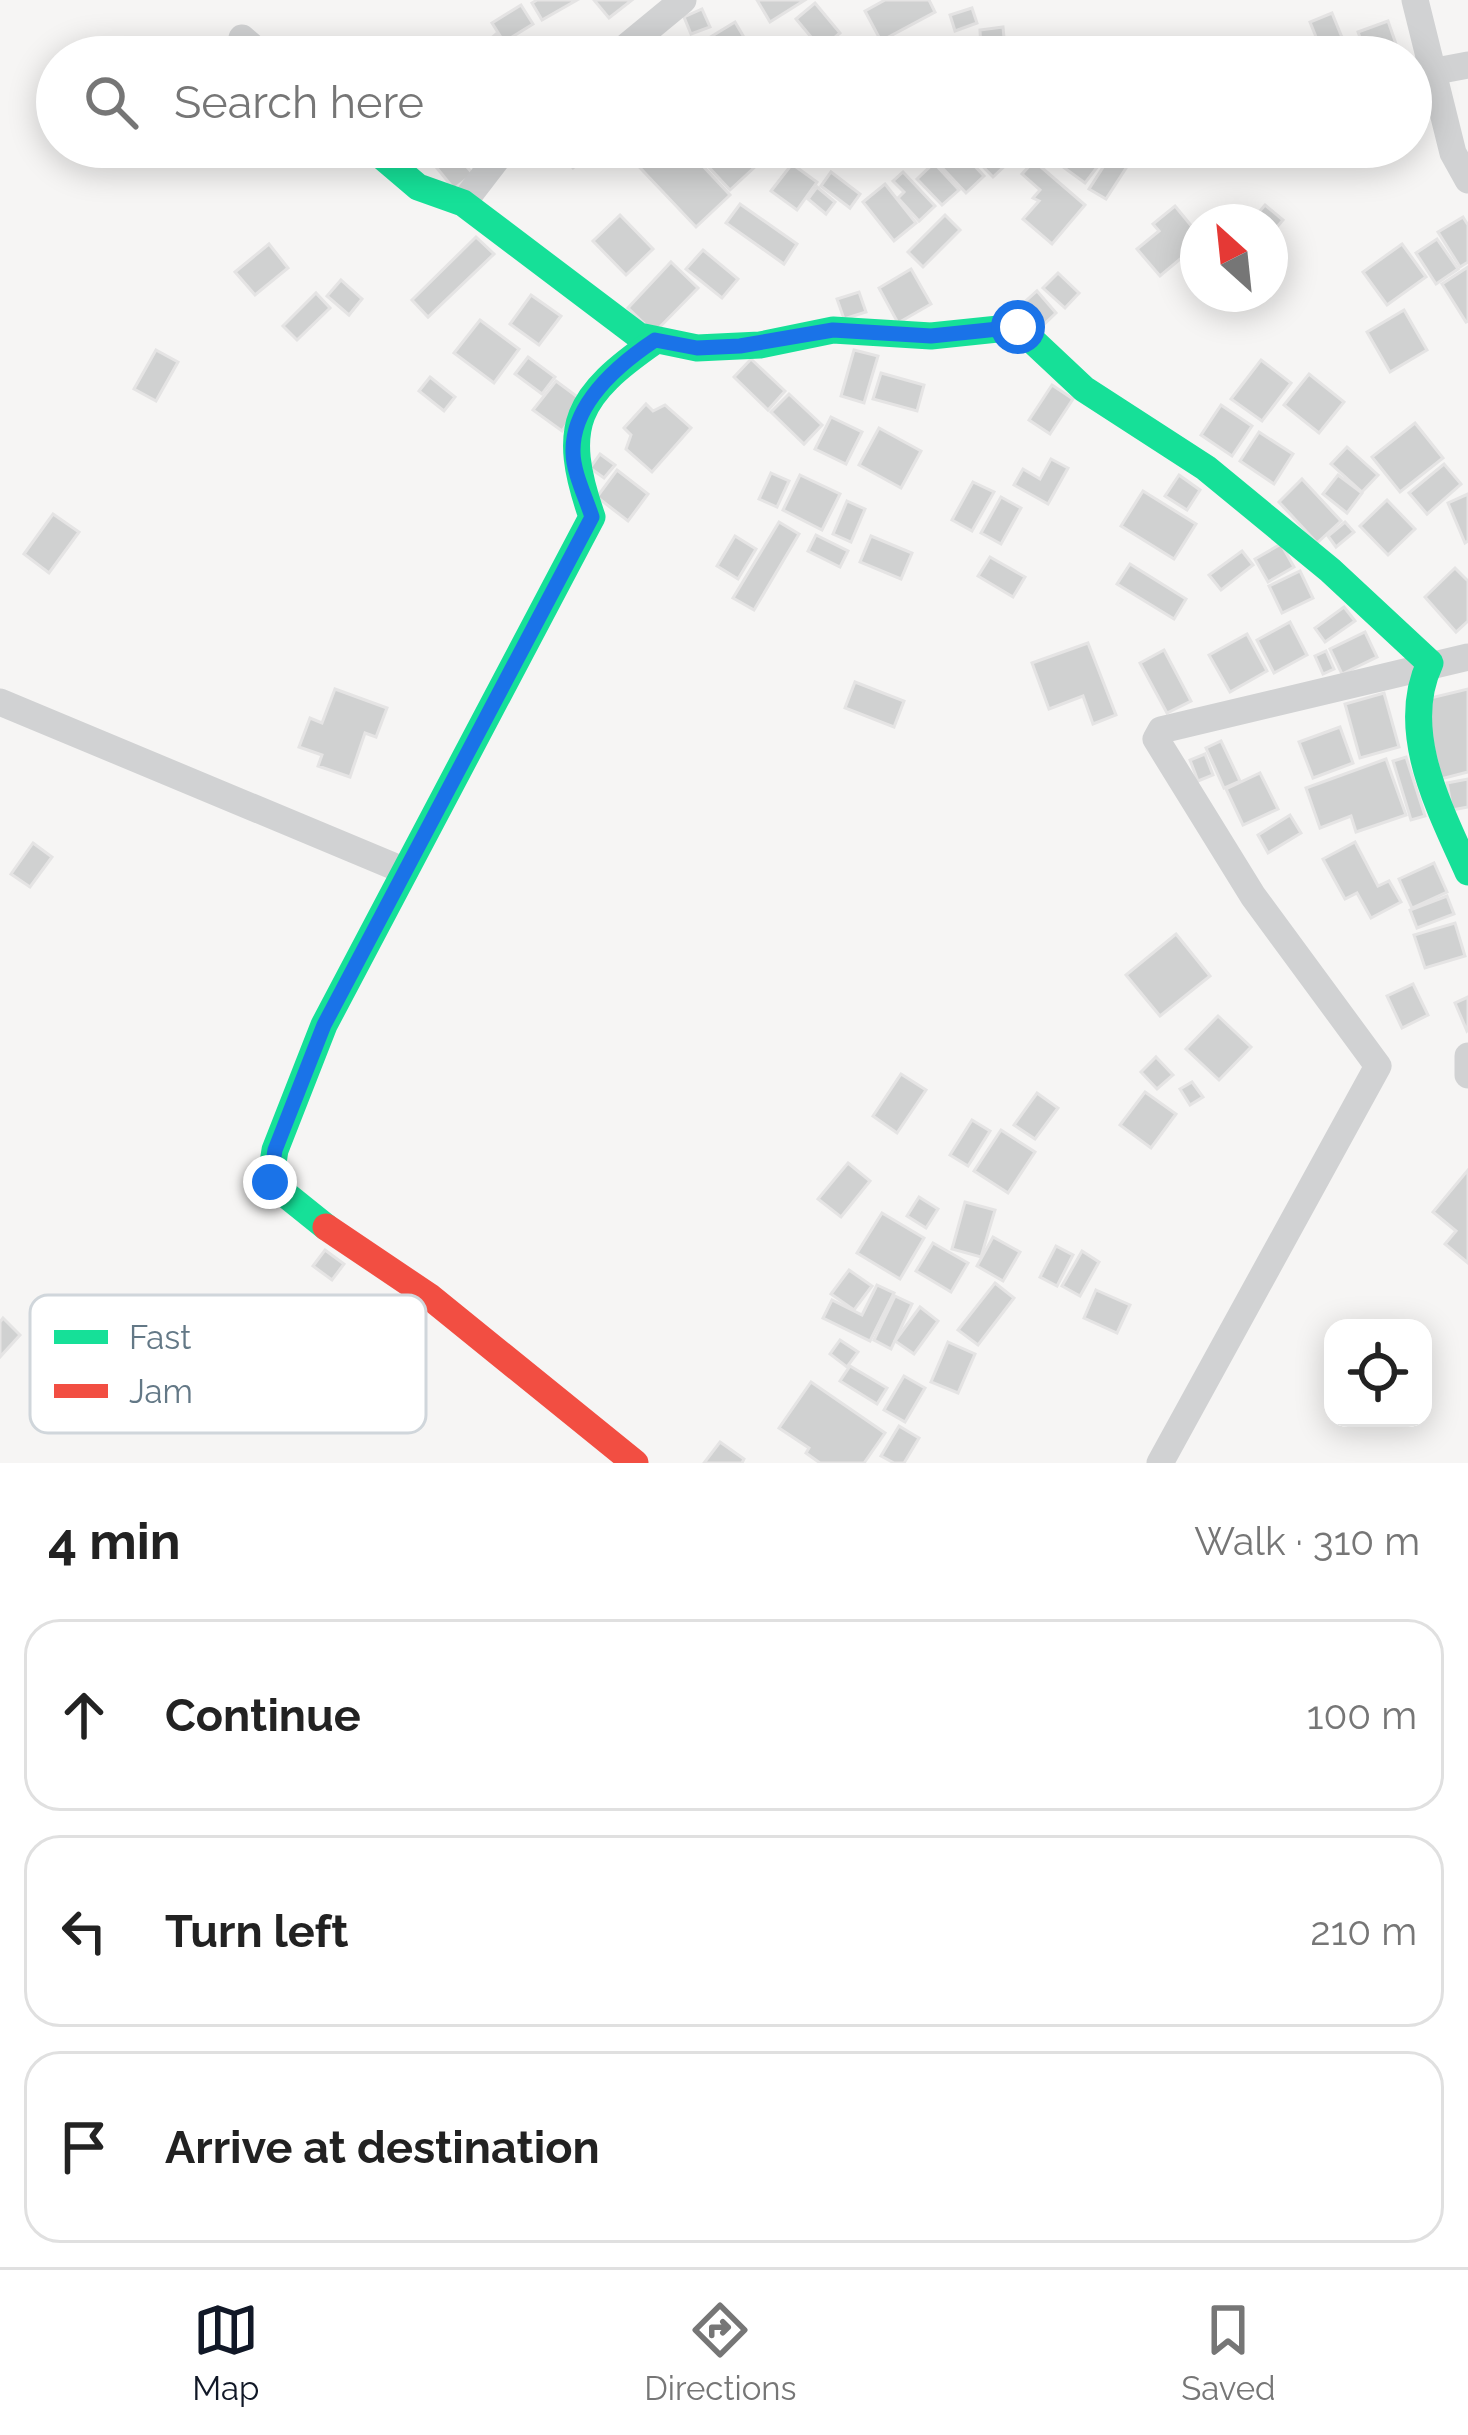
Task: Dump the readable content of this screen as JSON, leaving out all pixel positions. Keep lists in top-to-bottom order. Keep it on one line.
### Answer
{"legend":["Fast","Jam"],"north":"top left","page":{"search":"Search here","heading":["4 min","Walk · 310 m"],"list":[["Continue","100 m"],["Turn left","210 m"],"Arrive at destination"],"nav":["Map","Directions","Saved"]}}
